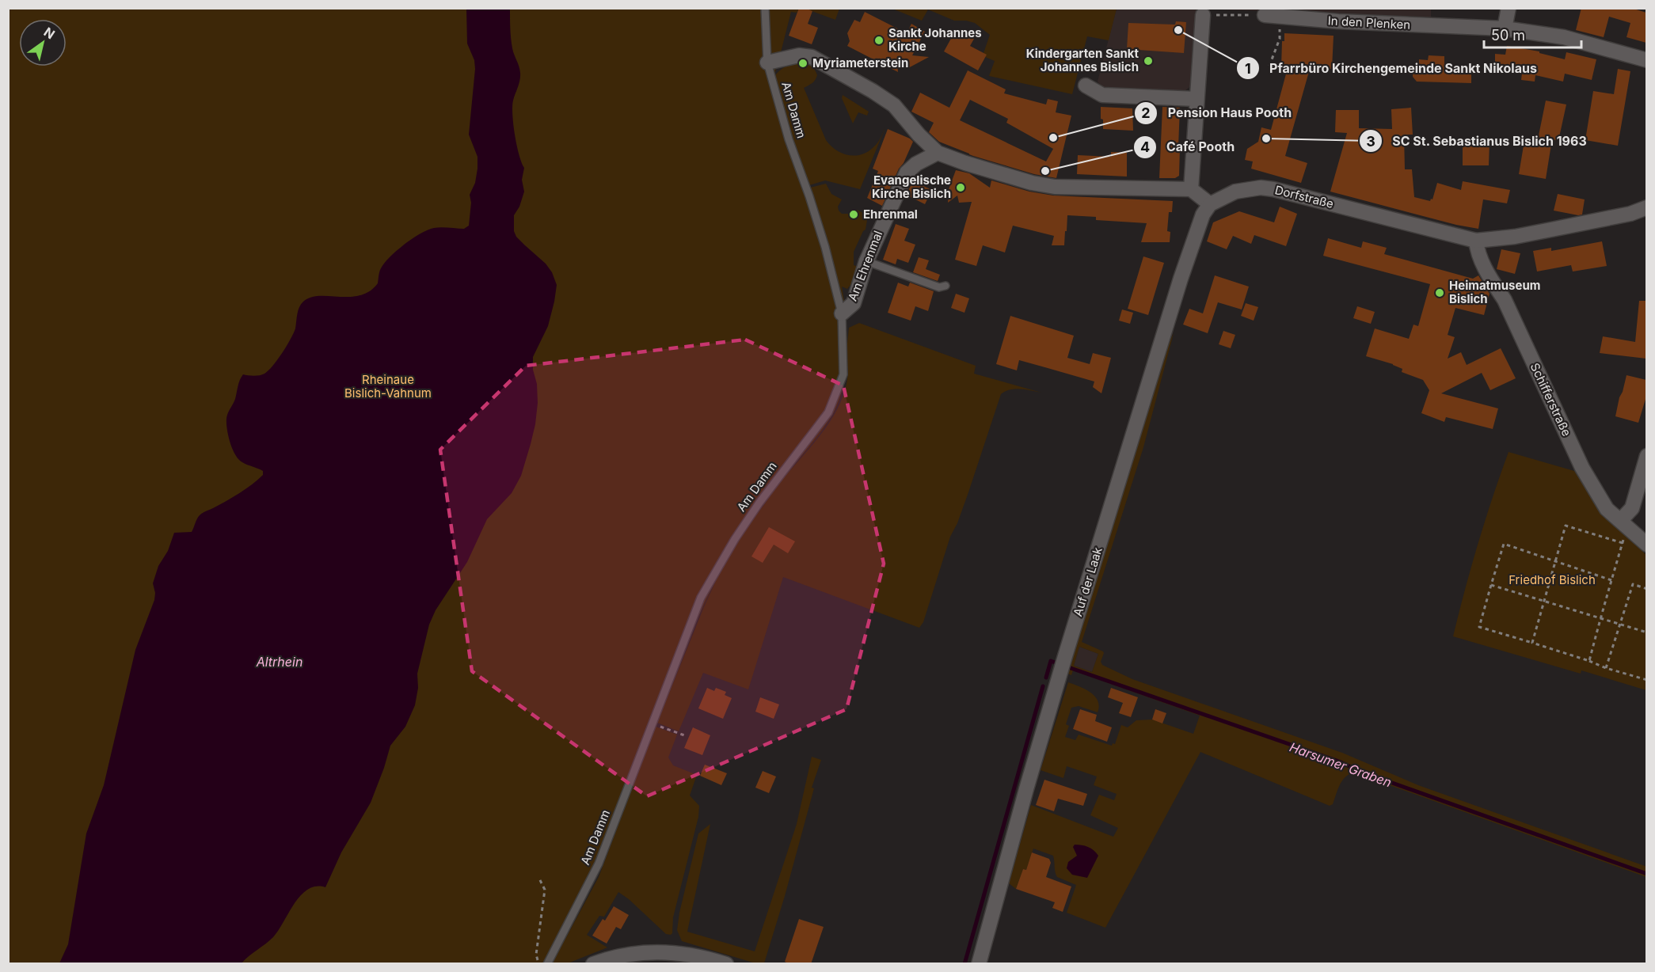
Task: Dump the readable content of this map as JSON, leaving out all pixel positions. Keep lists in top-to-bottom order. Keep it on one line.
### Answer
{"streets":{"street":["In den Plenken","Dorfstraße","Am Ehrenmal","Schifferstraße","Auf der Laak"],"lane":["Am Damm"]},"crossings":[["Am Damm","Am Ehrenmal"],["Dorfstraße","Schifferstraße"],["Dorfstraße","Auf der Laak"]],"water":["Altrhein","Harsumer Graben"],"parks":["Rheinaue Bislich-Vahnum","Friedhof Bislich"],"places":["Pfarrbüro Kirchengemeinde Sankt Nikolaus","Sankt Johannes Kirche","Kindergarten Sankt Johannes Bislich","Myriameterstein","Pension Haus Pooth","SC St. Sebastianus Bislich 1963","Café Pooth","Evangelische Kirche Bislich","Ehrenmal","Heimatmuseum Bislich"],"scale_bar":"50 m","north":"top right"}
